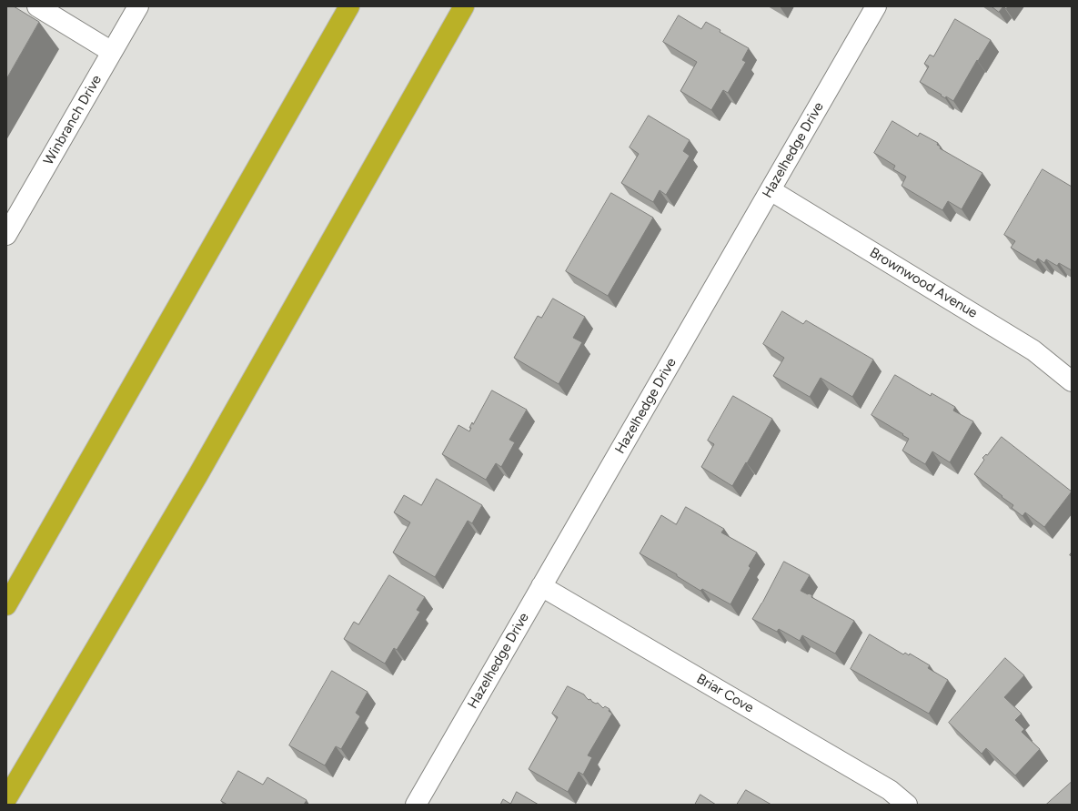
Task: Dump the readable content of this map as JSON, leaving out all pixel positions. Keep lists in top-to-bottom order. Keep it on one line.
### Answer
{"streets":{"street":["Winbranch Drive","Hazelhedge Drive","Brownwood Avenue","Briar Cove"]},"crossings":[["Hazelhedge Drive","Brownwood Avenue"],["Hazelhedge Drive","Briar Cove"]]}
